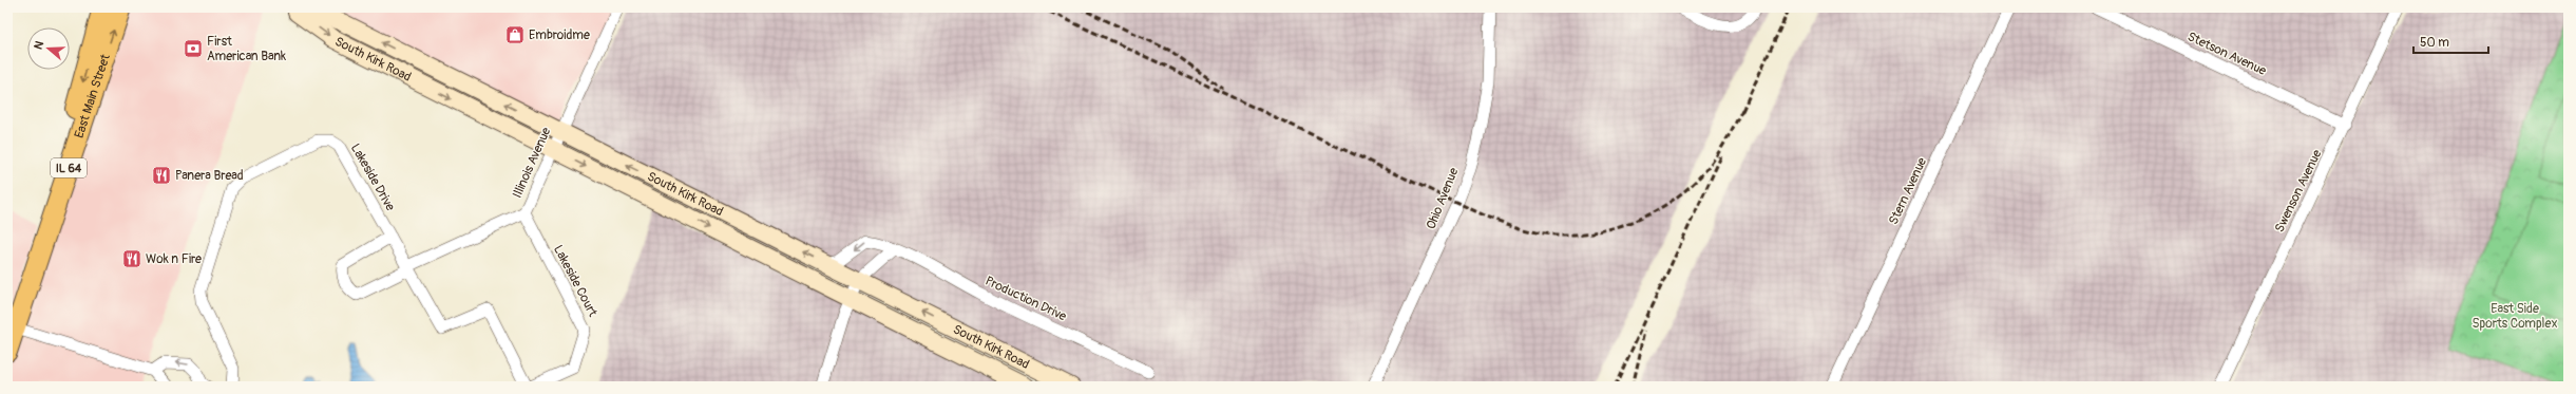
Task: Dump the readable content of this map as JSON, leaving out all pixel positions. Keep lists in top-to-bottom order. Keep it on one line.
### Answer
{"streets":{"main road":["South Kirk Road","East Main Street","IL 64"],"street":["Stetson Avenue","Illinois Avenue","Lakeside Drive","Stern Avenue","Swenson Avenue","Ohio Avenue","Lakeside Court","Production Drive"]},"crossings":[["Stetson Avenue","Swenson Avenue"],["South Kirk Road","Illinois Avenue"],["South Kirk Road","Production Drive"],["Illinois Avenue","Lakeside Drive"],["Illinois Avenue","Lakeside Court"]],"parks":["East Side Sports Complex"],"places":{"shop":["Embroidme"],"bank":["First American Bank"],"restaurant":["Panera Bread","Wok n Fire"]},"scale_bar":"50 m","north":"left"}
